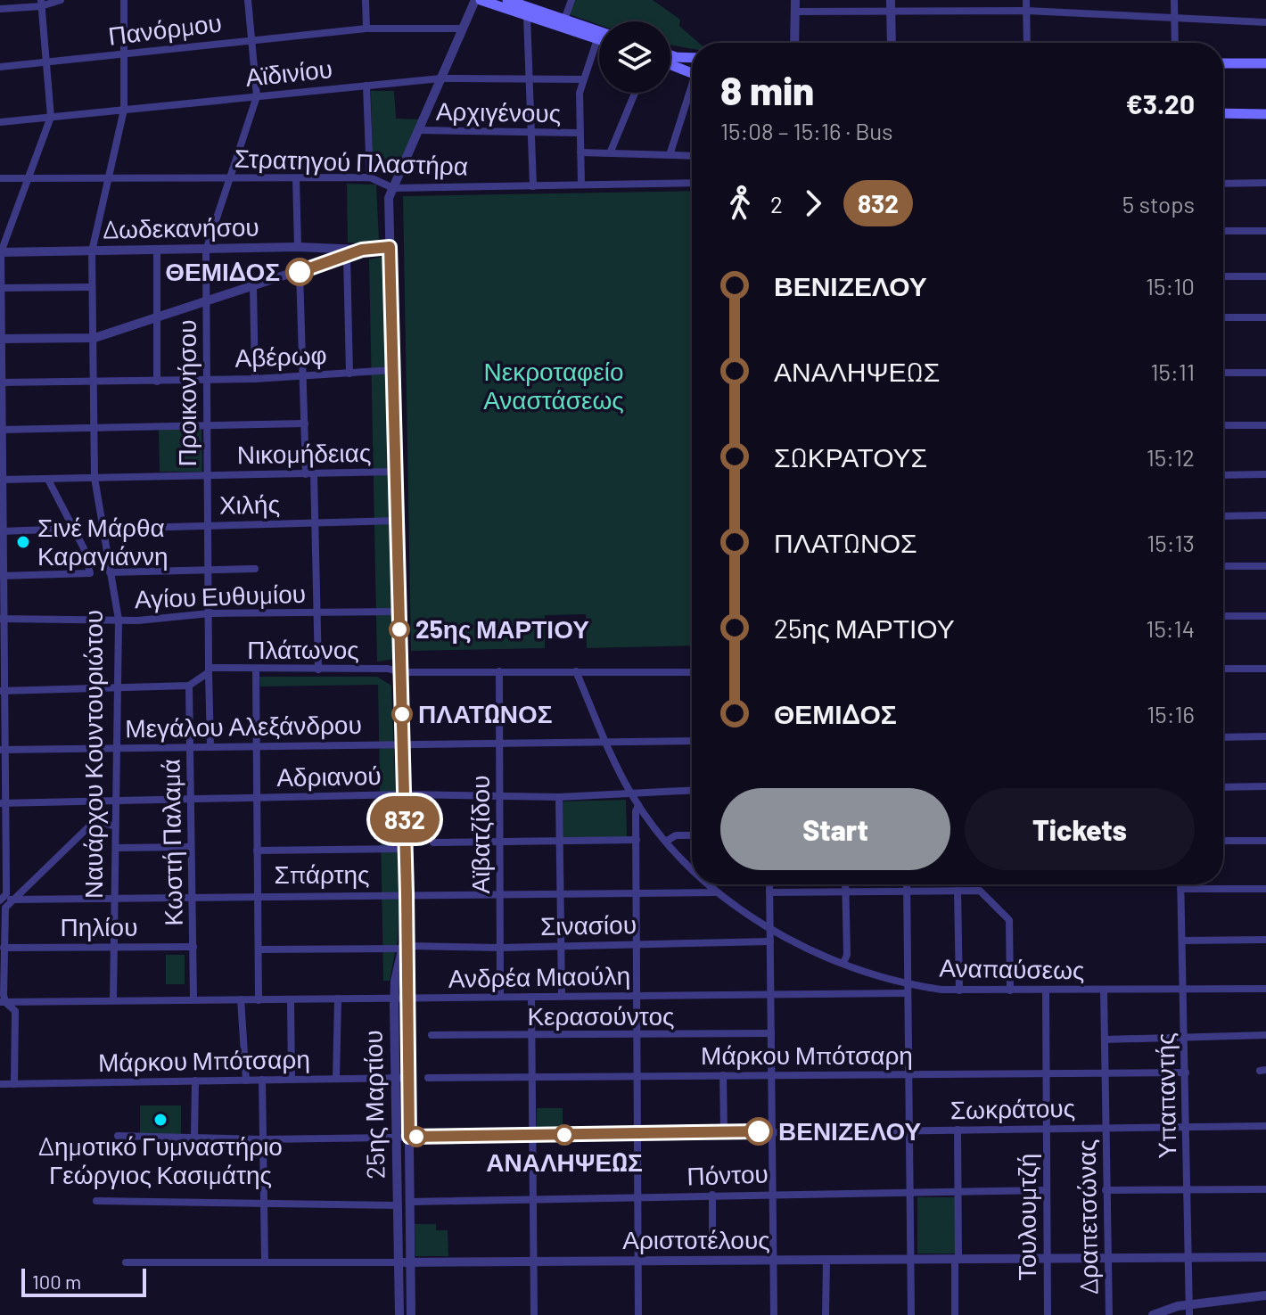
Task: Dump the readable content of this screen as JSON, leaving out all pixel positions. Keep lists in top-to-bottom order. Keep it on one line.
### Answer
{"streets":{"street":["Πανόρμου","Αϊδινίου","Αρχιγένους","Στρατηγού Πλαστήρα","Δωδεκανήσου","Αβέρωφ","Προικονήσου","Νικομήδειας","Χιλής","Αγίου Ευθυμίου","Πλάτωνος","Μεγάλου Αλεξάνδρου","Ναυάρχου Κουντουριώτου","Αδριανού","Αϊβατζίδου","Κωστή Παλαμά","Σπάρτης","Σινασίου","Πηλίου","Αναπαύσεως","Ανδρέα Μιαούλη","Κερασούντος","Μάρκου Μπότσαρη","Υπαπαντής","25ης Μαρτίου","Σωκράτους","Πόντου","Τουλουμτζή","Δραπετσώνας","Αριστοτέλους"]},"crossings":[["Πανόρμου","Προικονήσου"],["Πανόρμου","Ναυάρχου Κουντουριώτου"],["Πανόρμου","25ης Μαρτίου"],["Αϊδινίου","Προικονήσου"],["Αϊδινίου","Ναυάρχου Κουντουριώτου"],["Αϊδινίου","25ης Μαρτίου"],["Αρχιγένους","25ης Μαρτίου"],["Στρατηγού Πλαστήρα","Προικονήσου"],["Στρατηγού Πλαστήρα","Ναυάρχου Κουντουριώτου"],["Στρατηγού Πλαστήρα","25ης Μαρτίου"],["Δωδεκανήσου","Προικονήσου"],["Δωδεκανήσου","Ναυάρχου Κουντουριώτου"],["Αβέρωφ","Προικονήσου"],["Αβέρωφ","Ναυάρχου Κουντουριώτου"],["Αβέρωφ","25ης Μαρτίου"],["Προικονήσου","Νικομήδειας"],["Προικονήσου","Χιλής"],["Προικονήσου","Αγίου Ευθυμίου"],["Προικονήσου","Πλάτωνος"],["Προικονήσου","Μεγάλου Αλεξάνδρου"],["Νικομήδειας","Ναυάρχου Κουντουριώτου"],["Νικομήδειας","25ης Μαρτίου"],["Χιλής","Ναυάρχου Κουντουριώτου"],["Χιλής","25ης Μαρτίου"],["Αγίου Ευθυμίου","Ναυάρχου Κουντουριώτου"],["Αγίου Ευθυμίου","25ης Μαρτίου"],["Πλάτωνος","Αϊβατζίδου"],["Πλάτωνος","Αναπαύσεως"],["Πλάτωνος","25ης Μαρτίου"],["Μεγάλου Αλεξάνδρου","Ναυάρχου Κουντουριώτου"],["Μεγάλου Αλεξάνδρου","Αϊβατζίδου"],["Μεγάλου Αλεξάνδρου","Κωστή Παλαμά"],["Μεγάλου Αλεξάνδρου","Αναπαύσεως"],["Μεγάλου Αλεξάνδρου","25ης Μαρτίου"],["Ναυάρχου Κουντουριώτου","Αδριανού"],["Ναυάρχου Κουντουριώτου","Σπάρτης"],["Ναυάρχου Κουντουριώτου","Πηλίου"],["Ναυάρχου Κουντουριώτου","Ανδρέα Μιαούλη"],["Αδριανού","Αϊβατζίδου"],["Αδριανού","Κωστή Παλαμά"],["Αδριανού","Αναπαύσεως"],["Αδριανού","25ης Μαρτίου"],["Αϊβατζίδου","Σπάρτης"],["Αϊβατζίδου","Σινασίου"],["Αϊβατζίδου","Ανδρέα Μιαούλη"],["Κωστή Παλαμά","Σπάρτης"],["Κωστή Παλαμά","Πηλίου"],["Κωστή Παλαμά","Ανδρέα Μιαούλη"],["Σπάρτης","Αναπαύσεως"],["Σπάρτης","25ης Μαρτίου"],["Σινασίου","25ης Μαρτίου"],["Αναπαύσεως","Υπαπαντής"],["Αναπαύσεως","Τουλουμτζή"],["Αναπαύσεως","Δραπετσώνας"],["Ανδρέα Μιαούλη","25ης Μαρτίου"],["Μάρκου Μπότσαρη","Υπαπαντής"],["Μάρκου Μπότσαρη","25ης Μαρτίου"],["Μάρκου Μπότσαρη","Τουλουμτζή"],["Μάρκου Μπότσαρη","Δραπετσώνας"],["Υπαπαντής","Σωκράτους"],["Υπαπαντής","Αριστοτέλους"],["25ης Μαρτίου","Σωκράτους"],["25ης Μαρτίου","Πόντου"],["25ης Μαρτίου","Αριστοτέλους"],["Σωκράτους","Τουλουμτζή"],["Σωκράτους","Δραπετσώνας"],["Πόντου","Τουλουμτζή"],["Τουλουμτζή","Αριστοτέλους"],["Δραπετσώνας","Αριστοτέλους"]],"parks":["Νεκροταφείο Αναστάσεως"],"places":["ΘΕΜΙΔΟΣ","Σινέ Μάρθα Καραγιάννη","25ης ΜΑΡΤΙΟΥ","ΠΛΑΤΩΝΟΣ","Δημοτικό Γυμναστήριο Γεώργιος Κασιμάτης","ΒΕΝΙΖΕΛΟΥ","ΑΝΑΛΗΨΕΩΣ"],"lines":["bus line 832"],"scale_bar":"100 m","page":{"on_map":"832","heading":["8 min","15:08 – 15:16 · Bus","€3.20"],"legs":["2","832","5 stops"],"list":[{"name":"ΒΕΝΙΖΕΛΟΥ","value":"15:10"},{"name":"ΑΝΑΛΗΨΕΩΣ","value":"15:11"},{"name":"ΣΩΚΡΑΤΟΥΣ","value":"15:12"},{"name":"ΠΛΑΤΩΝΟΣ","value":"15:13"},{"name":"25ης ΜΑΡΤΙΟΥ","value":"15:14"},{"name":"ΘΕΜΙΔΟΣ","value":"15:16"}],"buttons":["Start","Tickets"],"scale":"100 m"}}
